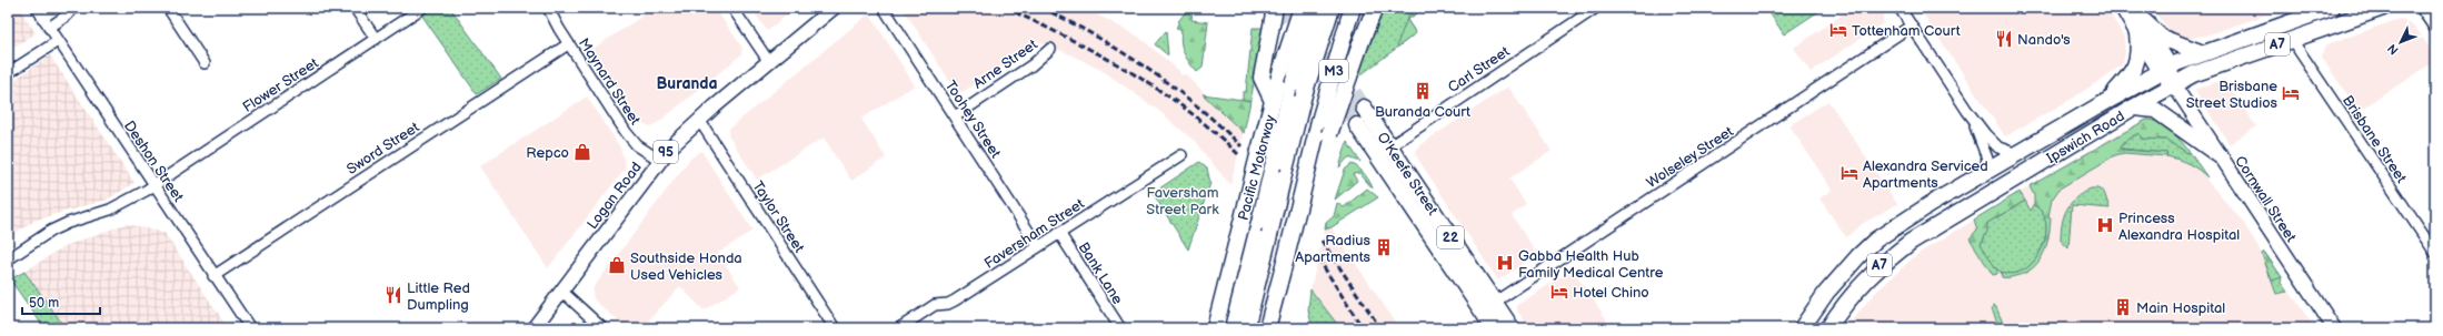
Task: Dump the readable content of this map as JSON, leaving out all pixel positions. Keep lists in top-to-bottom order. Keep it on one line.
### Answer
{"streets":{"highway":["A7","M3","Ipswich Road","Pacific Motorway","O'Keefe Street","22"],"main road":["95","Logan Road","Cornwall Street"],"street":["Arne Street","Carl Street","Maynard Street","Flower Street","Toohey Street","Brisbane Street","Sword Street","Wolseley Street","Deshon Street","Taylor Street","Faversham Street","Bank Lane"]},"crossings":[["Arne Street","Toohey Street"],["Carl Street","O'Keefe Street"],["Maynard Street","Sword Street"],["Maynard Street","Logan Road"],["Flower Street","Deshon Street"],["Toohey Street","Faversham Street"],["Ipswich Road","Brisbane Street"],["Ipswich Road","Cornwall Street"],["Sword Street","Deshon Street"],["Wolseley Street","O'Keefe Street"],["Logan Road","Taylor Street"],["Faversham Street","Bank Lane"]],"districts":["Buranda"],"parks":["Faversham Street Park"],"places":{"hotel":["Tottenham Court","Brisbane Street Studios","Alexandra Serviced Apartments","Hotel Chino"],"restaurant":["Nando's","Little Red Dumpling"],"building":["Buranda Court","Radius Apartments","Main Hospital"],"shop":["Repco","Southside Honda Used Vehicles"],"hospital":["Princess Alexandra Hospital","Gabba Health Hub Family Medical Centre"]},"scale_bar":"50 m","north":"bottom left"}
